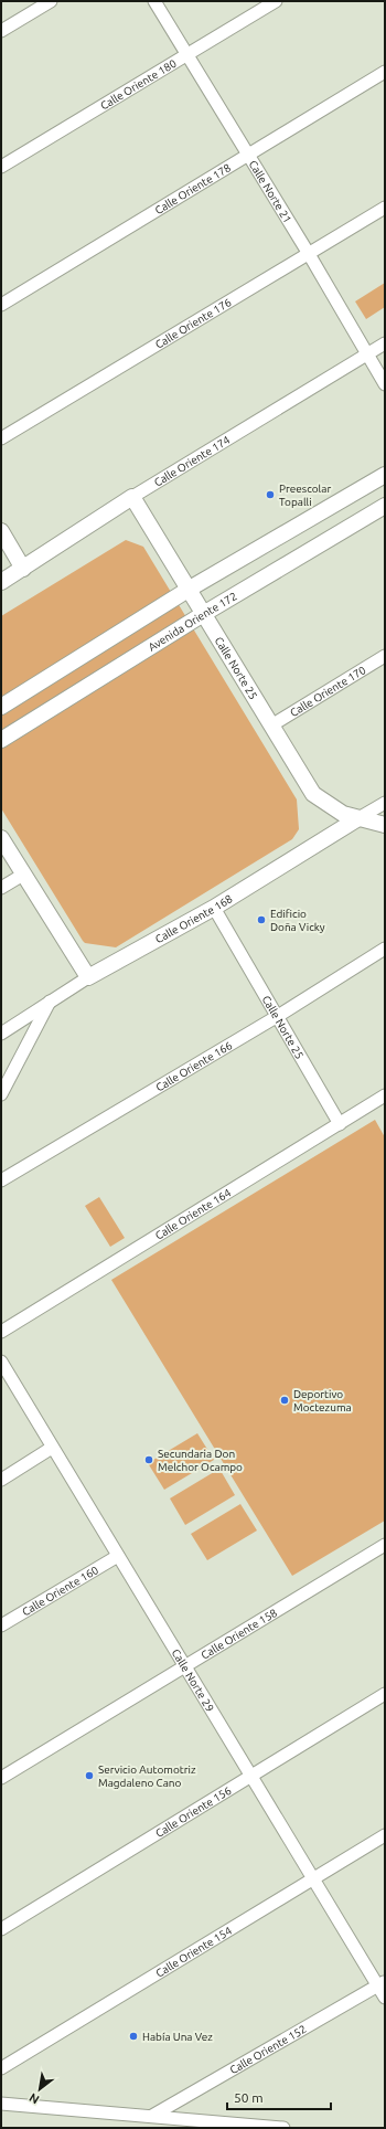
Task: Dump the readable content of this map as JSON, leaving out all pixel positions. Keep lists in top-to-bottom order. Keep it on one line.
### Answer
{"streets":{"street":["Calle Oriente 180","Calle Oriente 178","Calle Norte 21","Calle Oriente 176","Calle Oriente 174","Avenida Oriente 172","Calle Norte 25","Calle Oriente 170","Calle Oriente 168","Calle Oriente 166","Calle Oriente 164","Calle Oriente 160","Calle Oriente 158","Calle Norte 29","Calle Oriente 156","Calle Oriente 154","Calle Oriente 152"]},"crossings":[["Calle Oriente 180","Calle Norte 21"],["Calle Oriente 178","Calle Norte 21"],["Calle Norte 21","Calle Oriente 176"],["Calle Norte 21","Calle Oriente 174"],["Calle Oriente 174","Calle Norte 25"],["Avenida Oriente 172","Calle Norte 25"],["Calle Norte 25","Calle Oriente 170"],["Calle Norte 25","Calle Oriente 168"],["Calle Norte 25","Calle Oriente 166"],["Calle Norte 25","Calle Oriente 164"],["Calle Oriente 160","Calle Norte 29"],["Calle Oriente 158","Calle Norte 29"],["Calle Norte 29","Calle Oriente 156"],["Calle Norte 29","Calle Oriente 154"],["Calle Norte 29","Calle Oriente 152"]],"places":["Preescolar Topalli","Edificio Doña Vicky","Deportivo Moctezuma","Secundaria Don Melchor Ocampo","Servicio Automotriz Magdaleno Cano","Había Una Vez"],"scale_bar":"50 m","north":"bottom left"}
